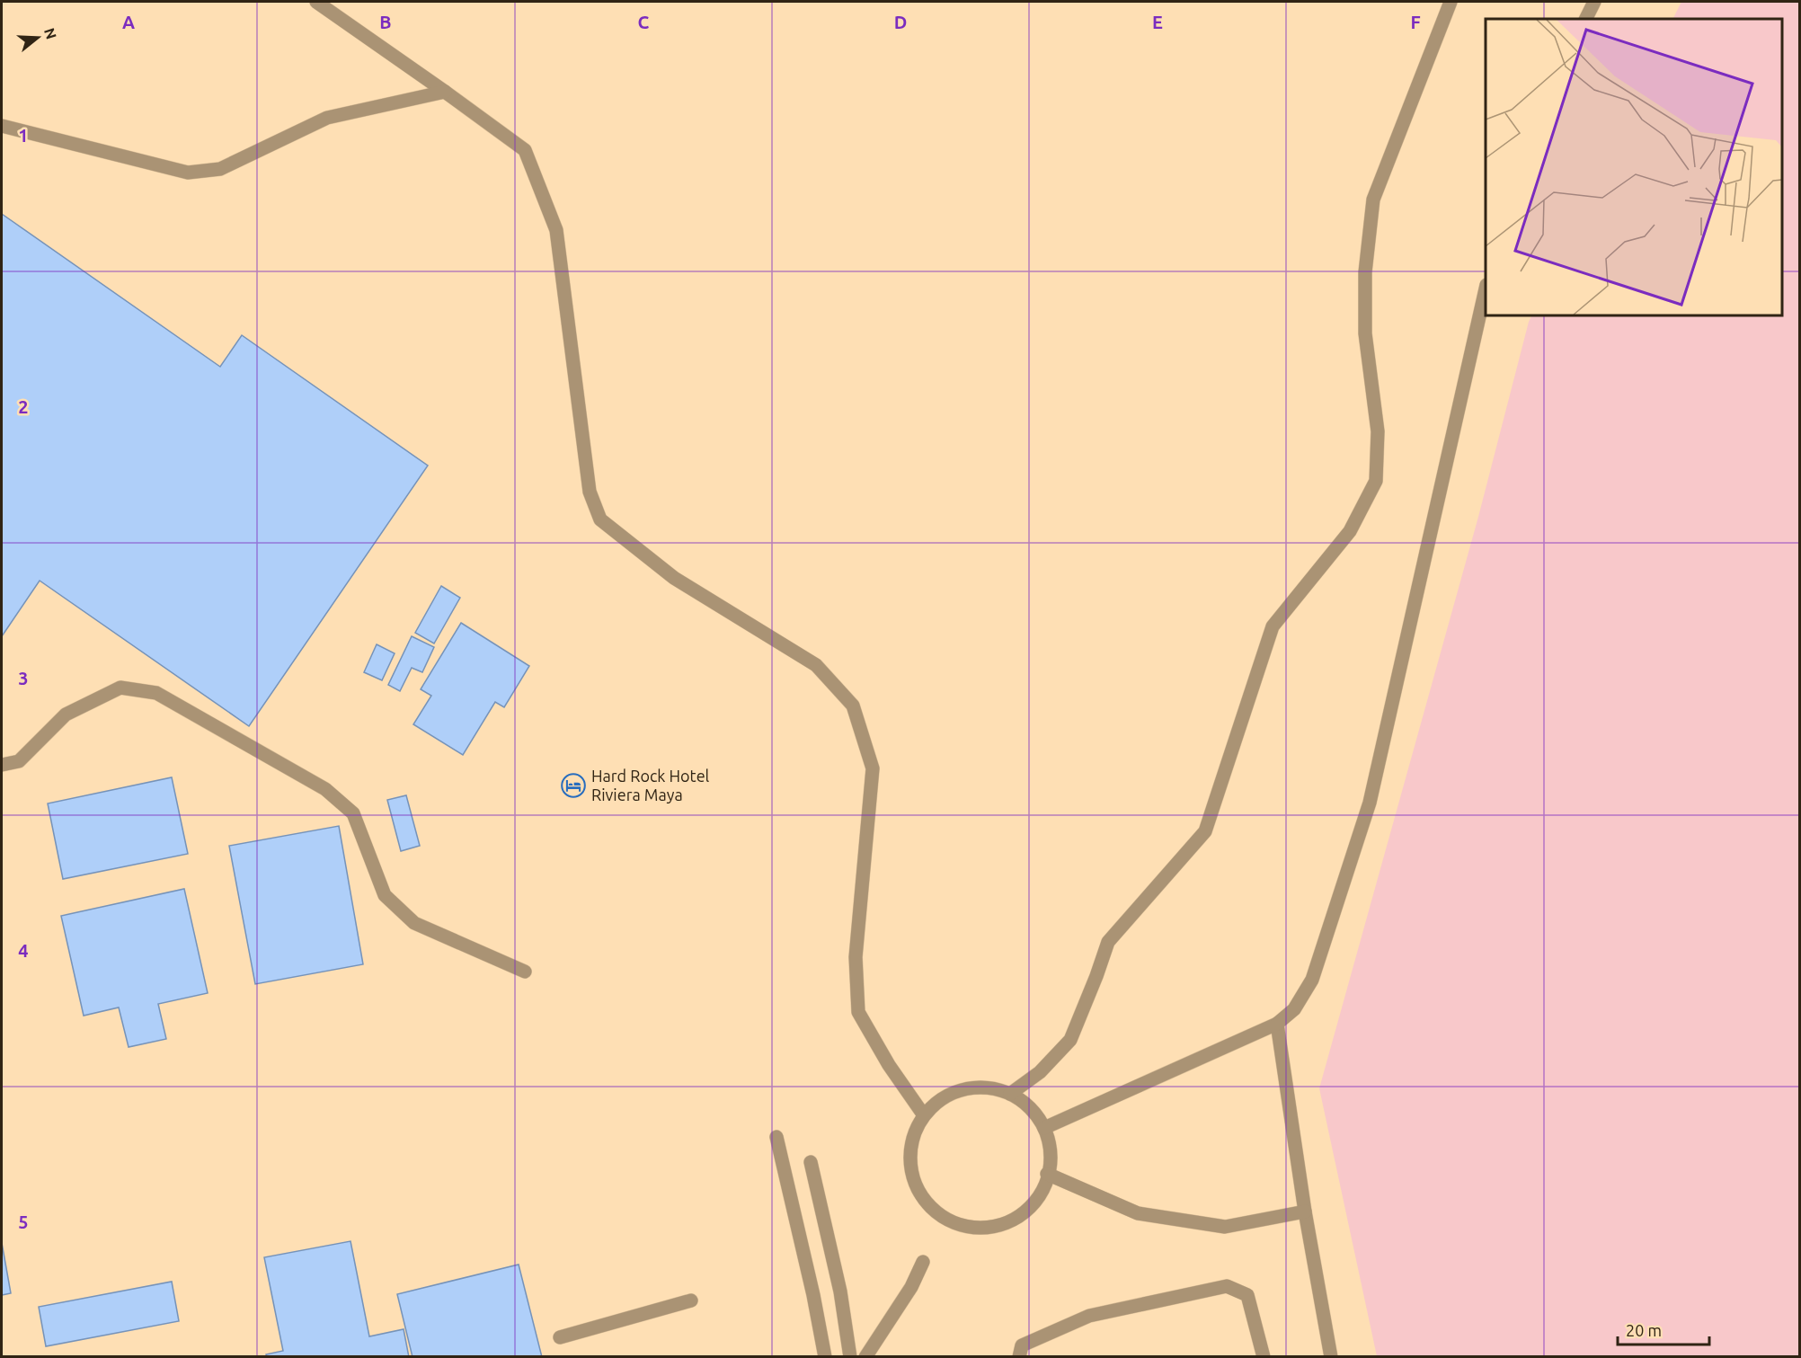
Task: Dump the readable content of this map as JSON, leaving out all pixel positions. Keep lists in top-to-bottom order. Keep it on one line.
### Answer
{"places":{"hotel":["Hard Rock Hotel Riviera Maya"]},"scale_bar":"20 m","north":"right","grid":{"columns":["A","B","C","D","E","F"],"rows":["1","2","3","4","5"]}}
